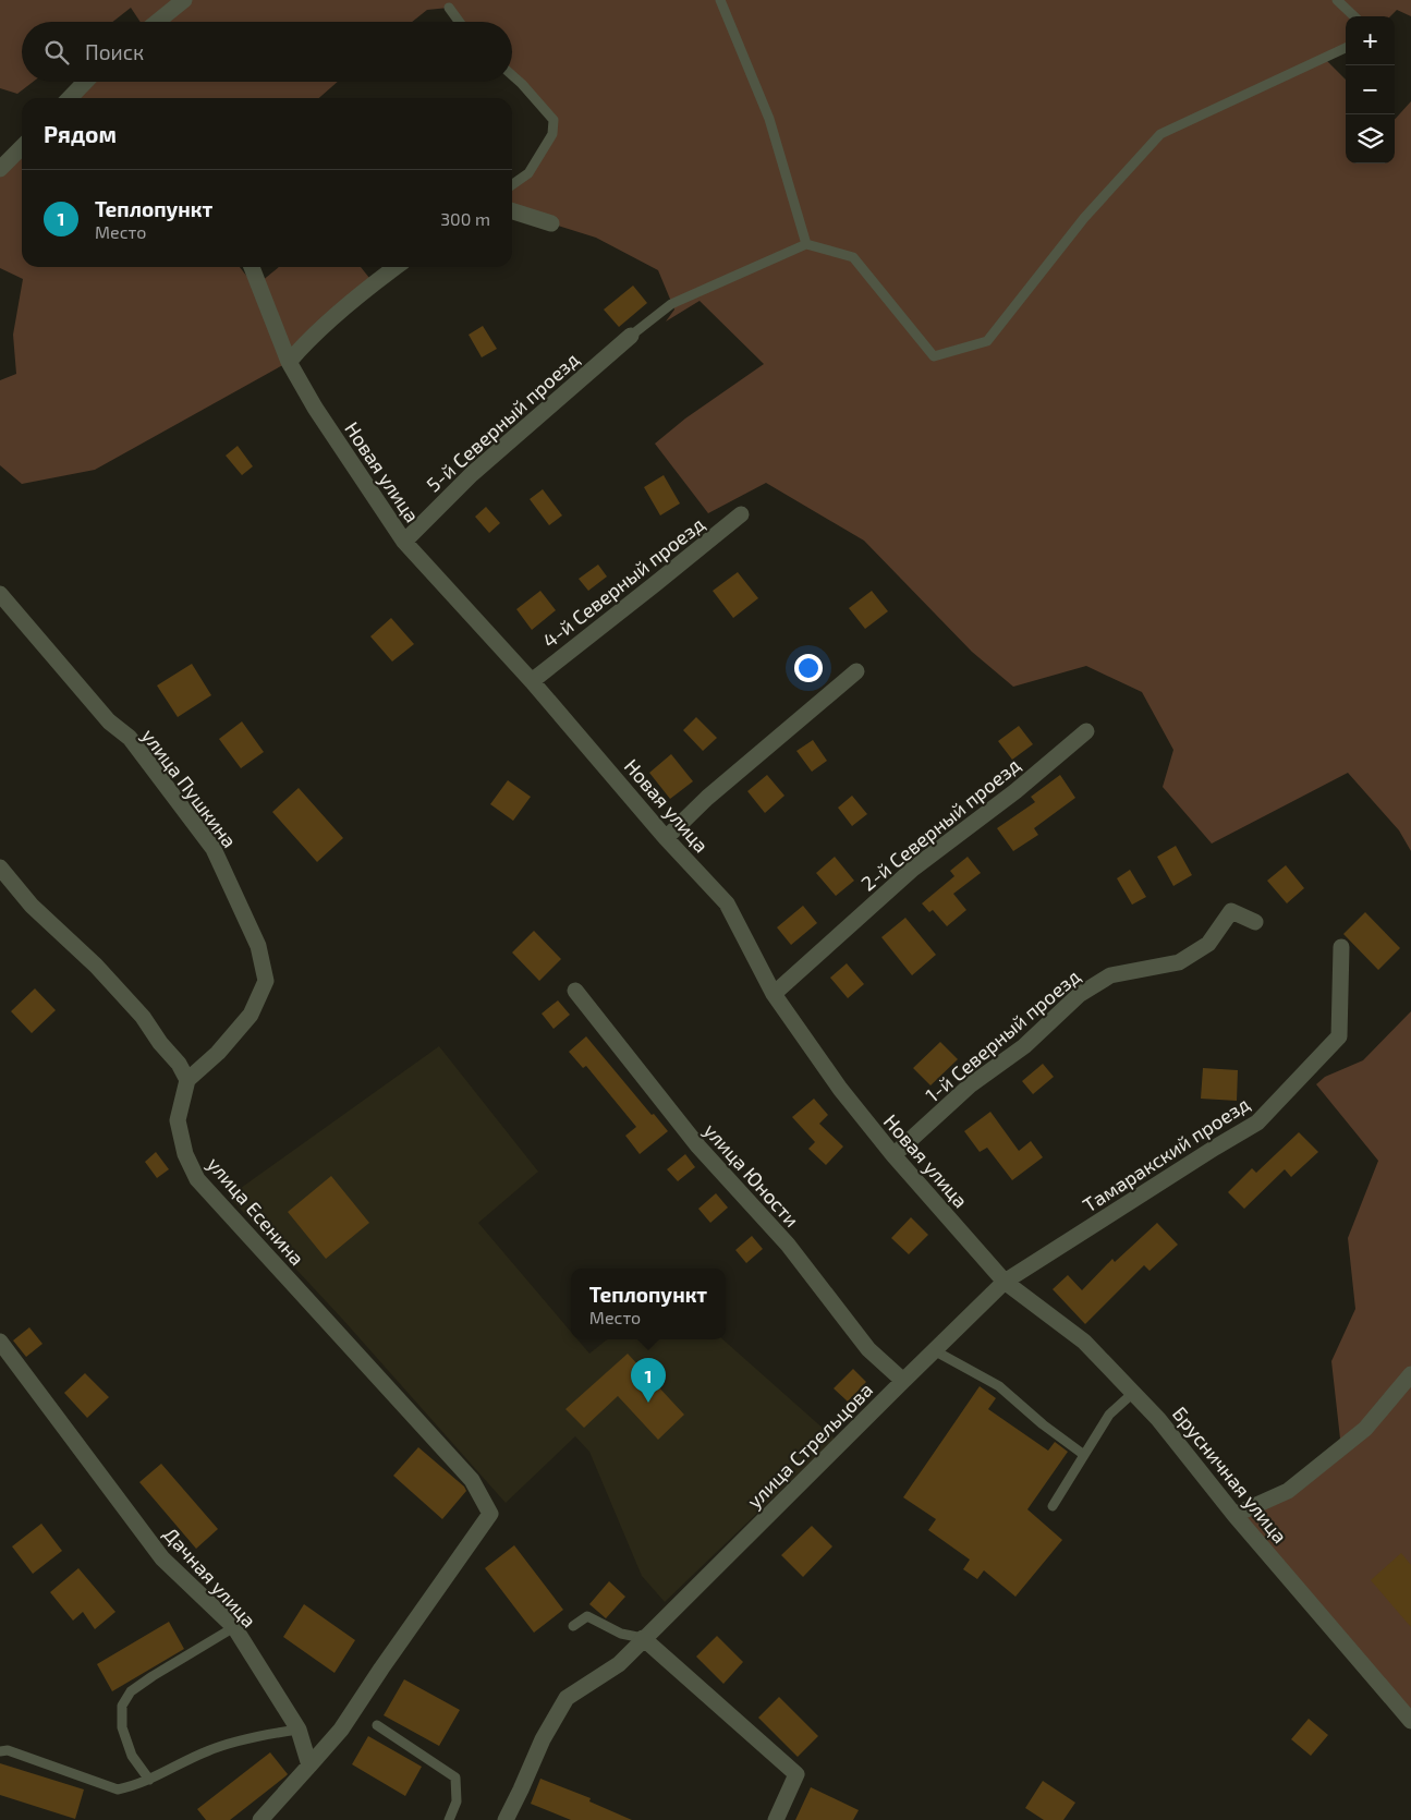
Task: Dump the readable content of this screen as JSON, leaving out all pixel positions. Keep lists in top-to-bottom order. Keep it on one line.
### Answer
{"streets":{"street":["5-й Северный проезд","Новая улица","4-й Северный проезд","улица Пушкина","2-й Северный проезд","1-й Северный проезд","Тамаракский проезд","улица Юности","улица Есенина","улица Стрельцова","Брусничная улица","Дачная улица"]},"crossings":[["5-й Северный проезд","Новая улица"],["Новая улица","4-й Северный проезд"],["Новая улица","2-й Северный проезд"],["Новая улица","1-й Северный проезд"],["Новая улица","Тамаракский проезд"],["Новая улица","улица Стрельцова"],["Новая улица","Брусничная улица"],["улица Пушкина","улица Есенина"],["Тамаракский проезд","улица Стрельцова"],["Тамаракский проезд","Брусничная улица"],["улица Юности","улица Стрельцова"],["улица Есенина","Дачная улица"],["улица Стрельцова","Брусничная улица"]],"page":{"map_buttons":["+","−"],"search":"Поиск","heading":"Рядом","list":[{"mark":"1","name":"Теплопункт","note":"Место","value":"300 m"}],"popup":["Теплопункт","Место"],"pins":"1"}}
